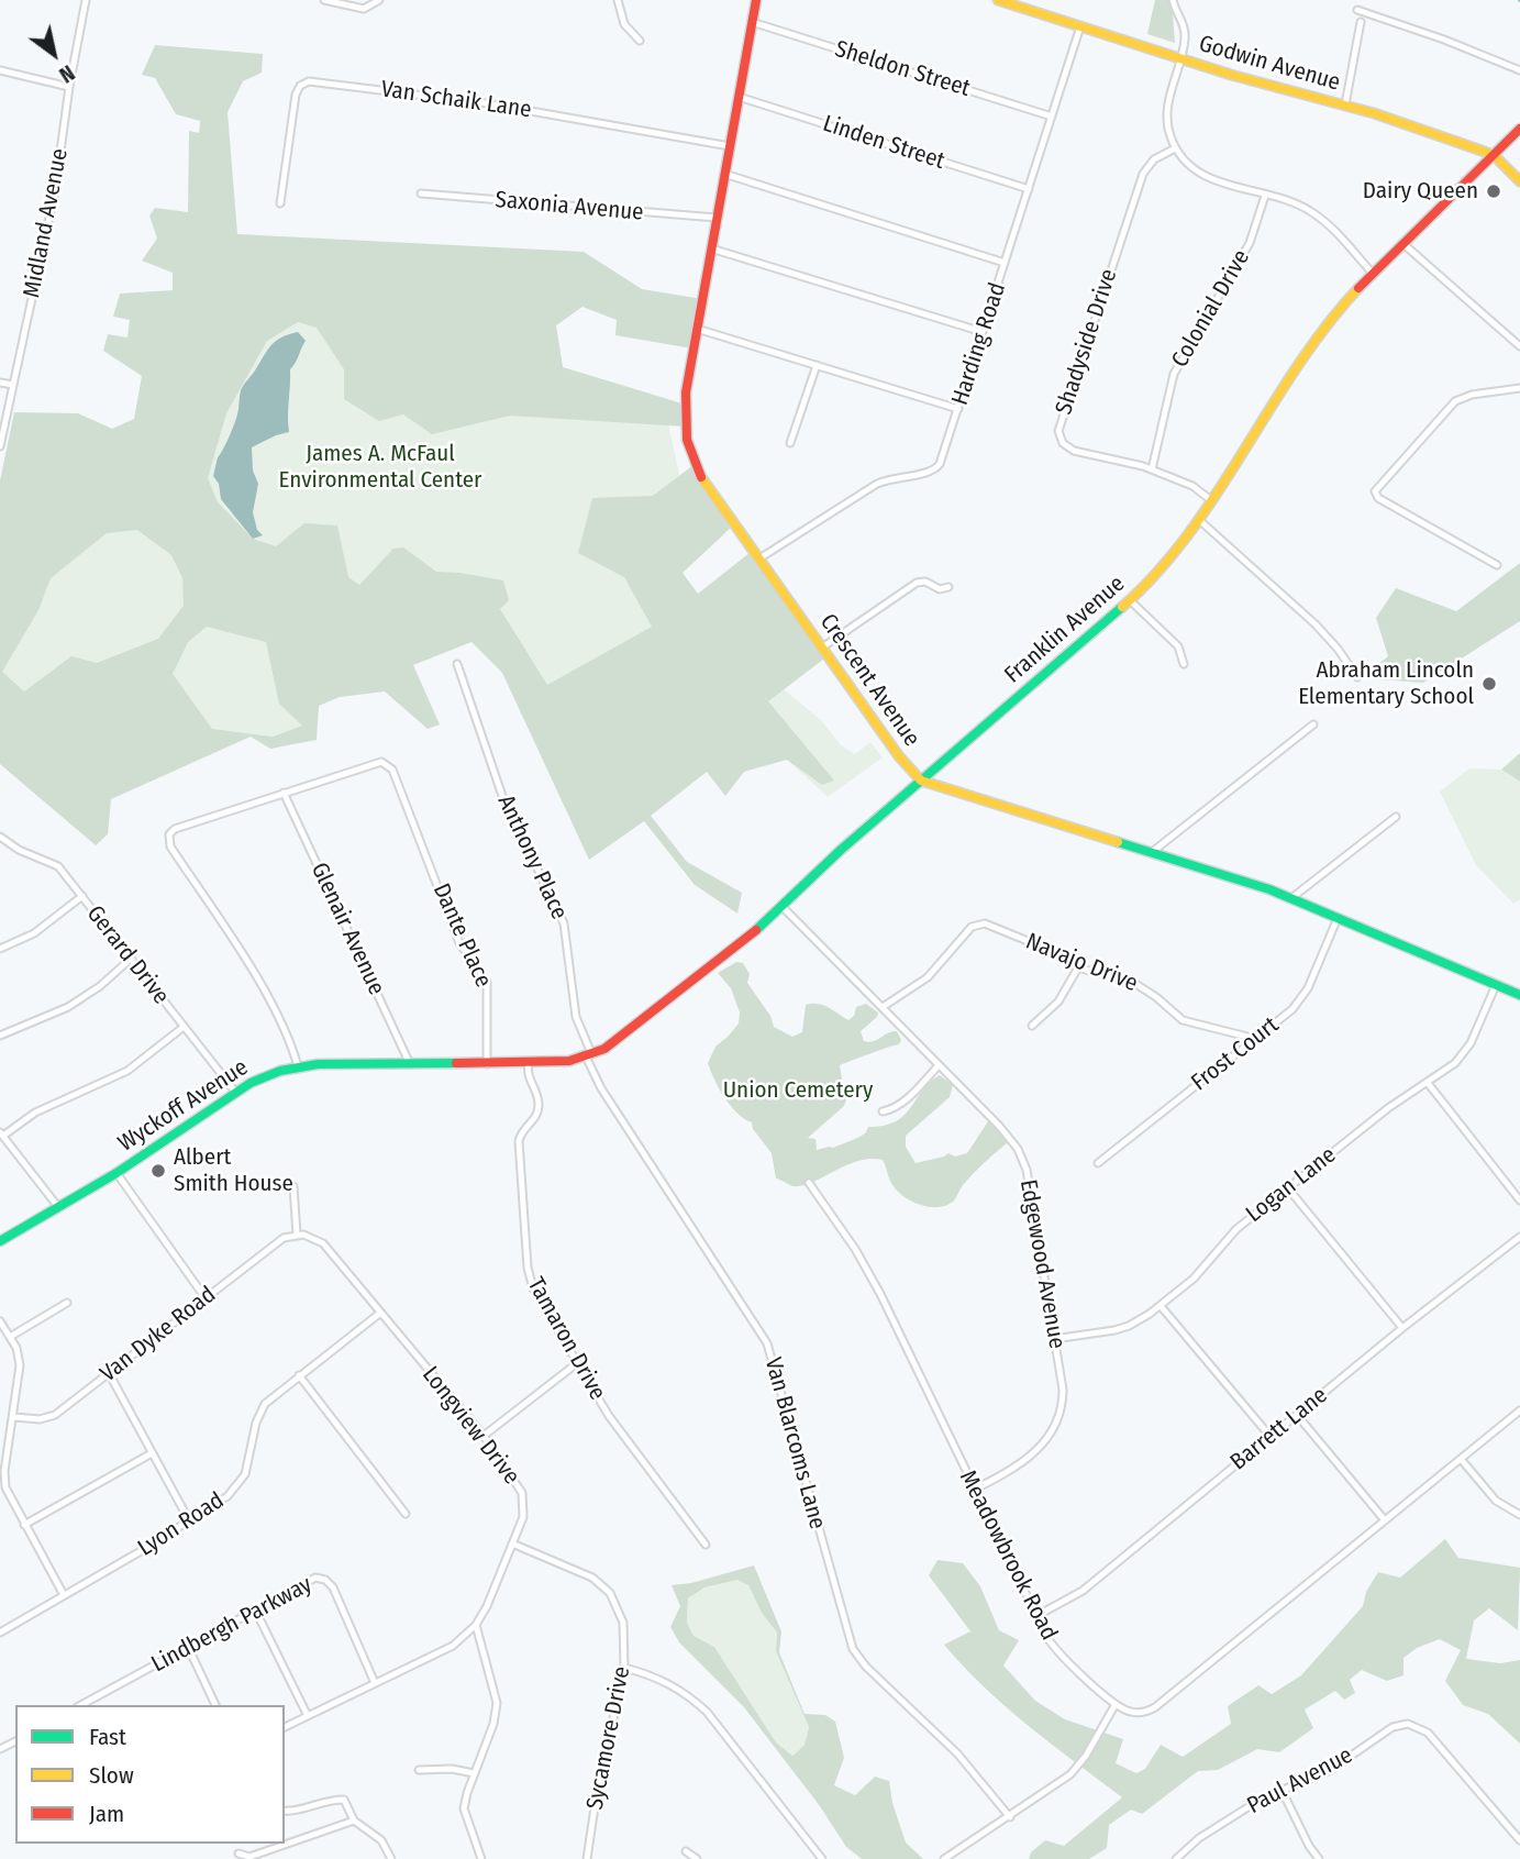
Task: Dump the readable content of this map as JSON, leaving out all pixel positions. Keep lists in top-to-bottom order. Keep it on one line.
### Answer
{"streets":{"main road":["Godwin Avenue","Franklin Avenue","Crescent Avenue","Wyckoff Avenue"],"street":["Sheldon Street","Van Schaik Lane","Linden Street","Saxonia Avenue","Midland Avenue","Colonial Drive","Shadyside Drive","Harding Road","Anthony Place","Glenair Avenue","Dante Place","Gerard Drive","Navajo Drive","Frost Court","Logan Lane","Edgewood Avenue","Van Dyke Road","Tamaron Drive","Longview Drive","Barrett Lane","Van Blarcoms Lane","Lyon Road","Meadowbrook Road","Lindbergh Parkway","Sycamore Drive","Paul Avenue"]},"crossings":[["Godwin Avenue","Harding Road"],["Godwin Avenue","Franklin Avenue"],["Sheldon Street","Harding Road"],["Sheldon Street","Crescent Avenue"],["Van Schaik Lane","Crescent Avenue"],["Linden Street","Harding Road"],["Linden Street","Crescent Avenue"],["Saxonia Avenue","Crescent Avenue"],["Colonial Drive","Shadyside Drive"],["Shadyside Drive","Franklin Avenue"],["Harding Road","Crescent Avenue"],["Franklin Avenue","Crescent Avenue"],["Franklin Avenue","Anthony Place"],["Franklin Avenue","Wyckoff Avenue"],["Franklin Avenue","Edgewood Avenue"],["Franklin Avenue","Van Blarcoms Lane"],["Crescent Avenue","Frost Court"],["Crescent Avenue","Logan Lane"],["Anthony Place","Van Blarcoms Lane"],["Glenair Avenue","Dante Place"],["Glenair Avenue","Wyckoff Avenue"],["Dante Place","Wyckoff Avenue"],["Gerard Drive","Wyckoff Avenue"],["Navajo Drive","Frost Court"],["Navajo Drive","Edgewood Avenue"],["Wyckoff Avenue","Tamaron Drive"],["Logan Lane","Edgewood Avenue"],["Edgewood Avenue","Meadowbrook Road"],["Van Dyke Road","Longview Drive"],["Longview Drive","Lyon Road"],["Longview Drive","Lindbergh Parkway"],["Longview Drive","Sycamore Drive"],["Barrett Lane","Meadowbrook Road"]],"parks":["James A. McFaul Environmental Center","Union Cemetery"],"places":["Dairy Queen","Abraham Lincoln Elementary School","Albert Smith House"],"legend":["Fast","Slow","Jam"],"north":"bottom right"}
